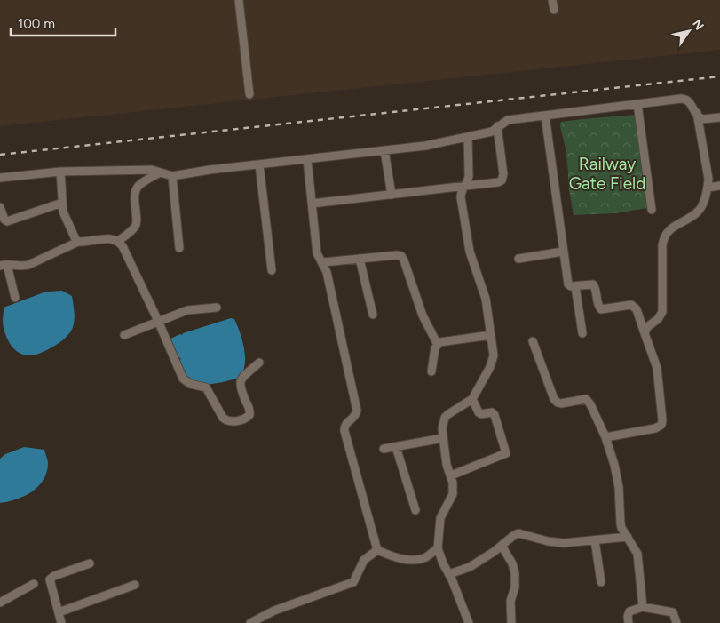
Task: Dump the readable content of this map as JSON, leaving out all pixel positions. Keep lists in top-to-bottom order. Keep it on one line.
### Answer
{"parks":["Railway Gate Field"],"scale_bar":"100 m","north":"top right"}
